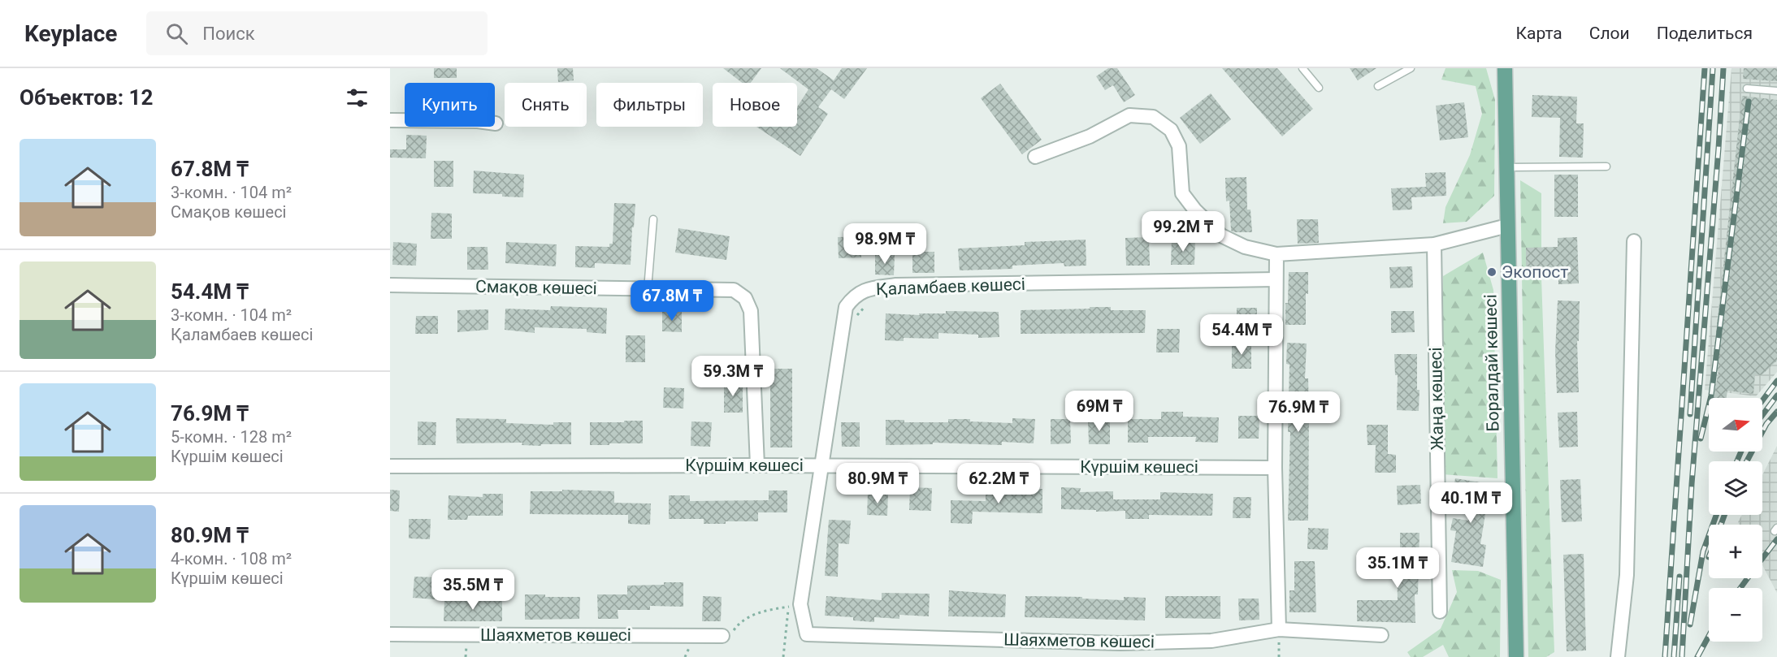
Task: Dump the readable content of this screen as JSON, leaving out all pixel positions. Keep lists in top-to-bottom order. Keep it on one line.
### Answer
{"streets":{"main road":["Боралдай көшесі"],"street":["Қаламбаев көшесі","Смақов көшесі","Жаңа көшесі","Күршім көшесі","Шаяхметов көшесі"]},"crossings":[["Қаламбаев көшесі","Күршім көшесі"],["Қаламбаев көшесі","Шаяхметов көшесі"],["Смақов көшесі","Күршім көшесі"]],"places":["Экопост"],"north":"right","page":{"header":"Keyplace","search":"Поиск","nav":["Карта","Слои","Поделиться"],"heading":"Объектов: 12","chip":["Купить","Снять","Фильтры","Новое"],"list":[{"name":"67.8M ₸","note":"3-комн. · 104 m² · Смақов көшесі"},{"name":"54.4M ₸","note":"3-комн. · 104 m² · Қаламбаев көшесі"},{"name":"76.9M ₸","note":"5-комн. · 128 m² · Күршім көшесі"},{"name":"80.9M ₸","note":"4-комн. · 108 m² · Күршім көшесі"}],"price":["99.2M ₸","98.9M ₸","67.8M ₸","54.4M ₸","59.3M ₸","69M ₸","76.9M ₸","80.9M ₸","62.2M ₸","40.1M ₸","35.1M ₸","35.5M ₸"],"map_buttons":["+","−"]}}
